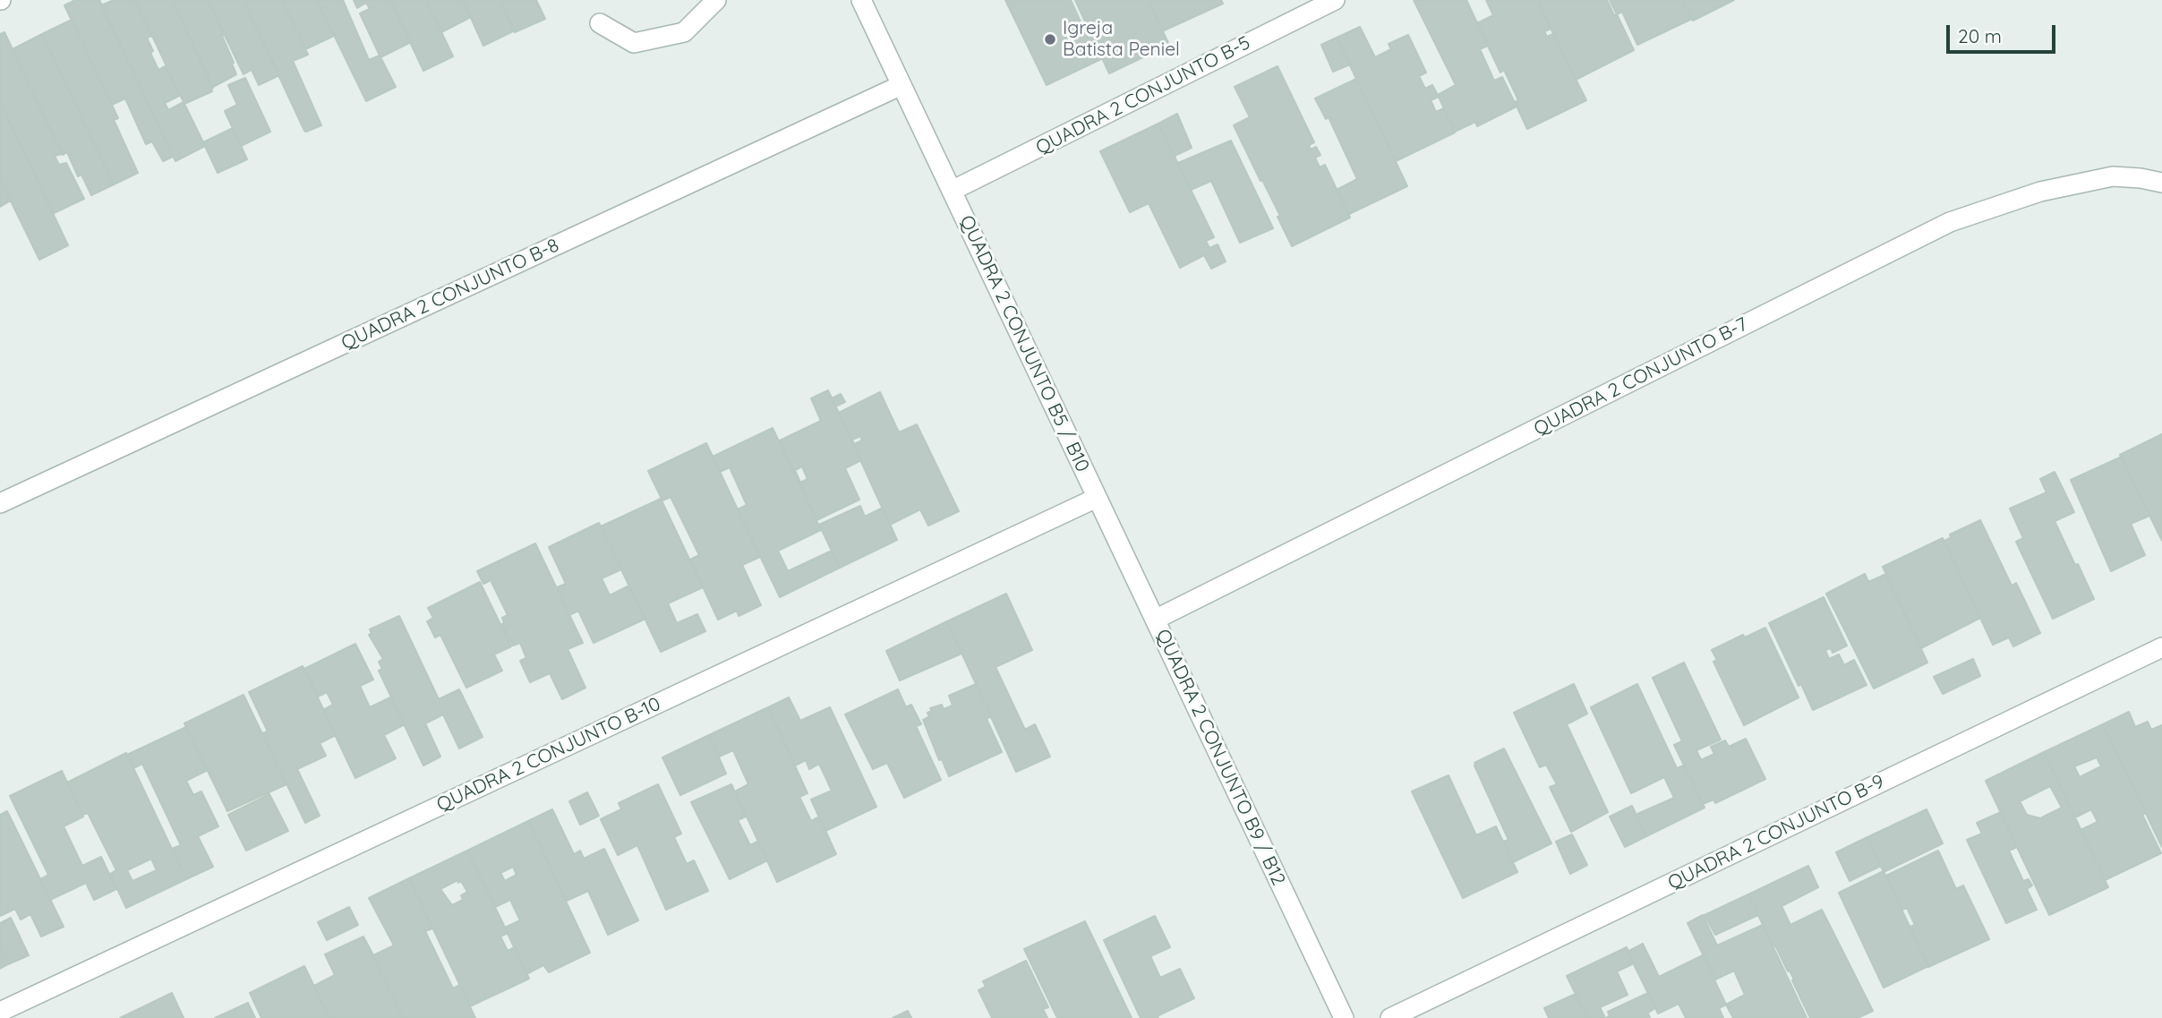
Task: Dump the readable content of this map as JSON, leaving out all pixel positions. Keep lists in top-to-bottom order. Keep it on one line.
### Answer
{"streets":{"street":["QUADRA 2 CONJUNTO B-5","QUADRA 2 CONJUNTO B-8","QUADRA 2 CONJUNTO B5 / B10","QUADRA 2 CONJUNTO B-7","QUADRA 2 CONJUNTO B-10","QUADRA 2 CONJUNTO B9 / B12","QUADRA 2 CONJUNTO B-9"]},"crossings":[["QUADRA 2 CONJUNTO B-5","QUADRA 2 CONJUNTO B5 / B10"],["QUADRA 2 CONJUNTO B-8","QUADRA 2 CONJUNTO B5 / B10"],["QUADRA 2 CONJUNTO B5 / B10","QUADRA 2 CONJUNTO B-10"],["QUADRA 2 CONJUNTO B5 / B10","QUADRA 2 CONJUNTO B9 / B12"],["QUADRA 2 CONJUNTO B-7","QUADRA 2 CONJUNTO B9 / B12"],["QUADRA 2 CONJUNTO B-10","QUADRA 2 CONJUNTO B9 / B12"]],"places":["Igreja Batista Peniel"],"scale_bar":"20 m"}
